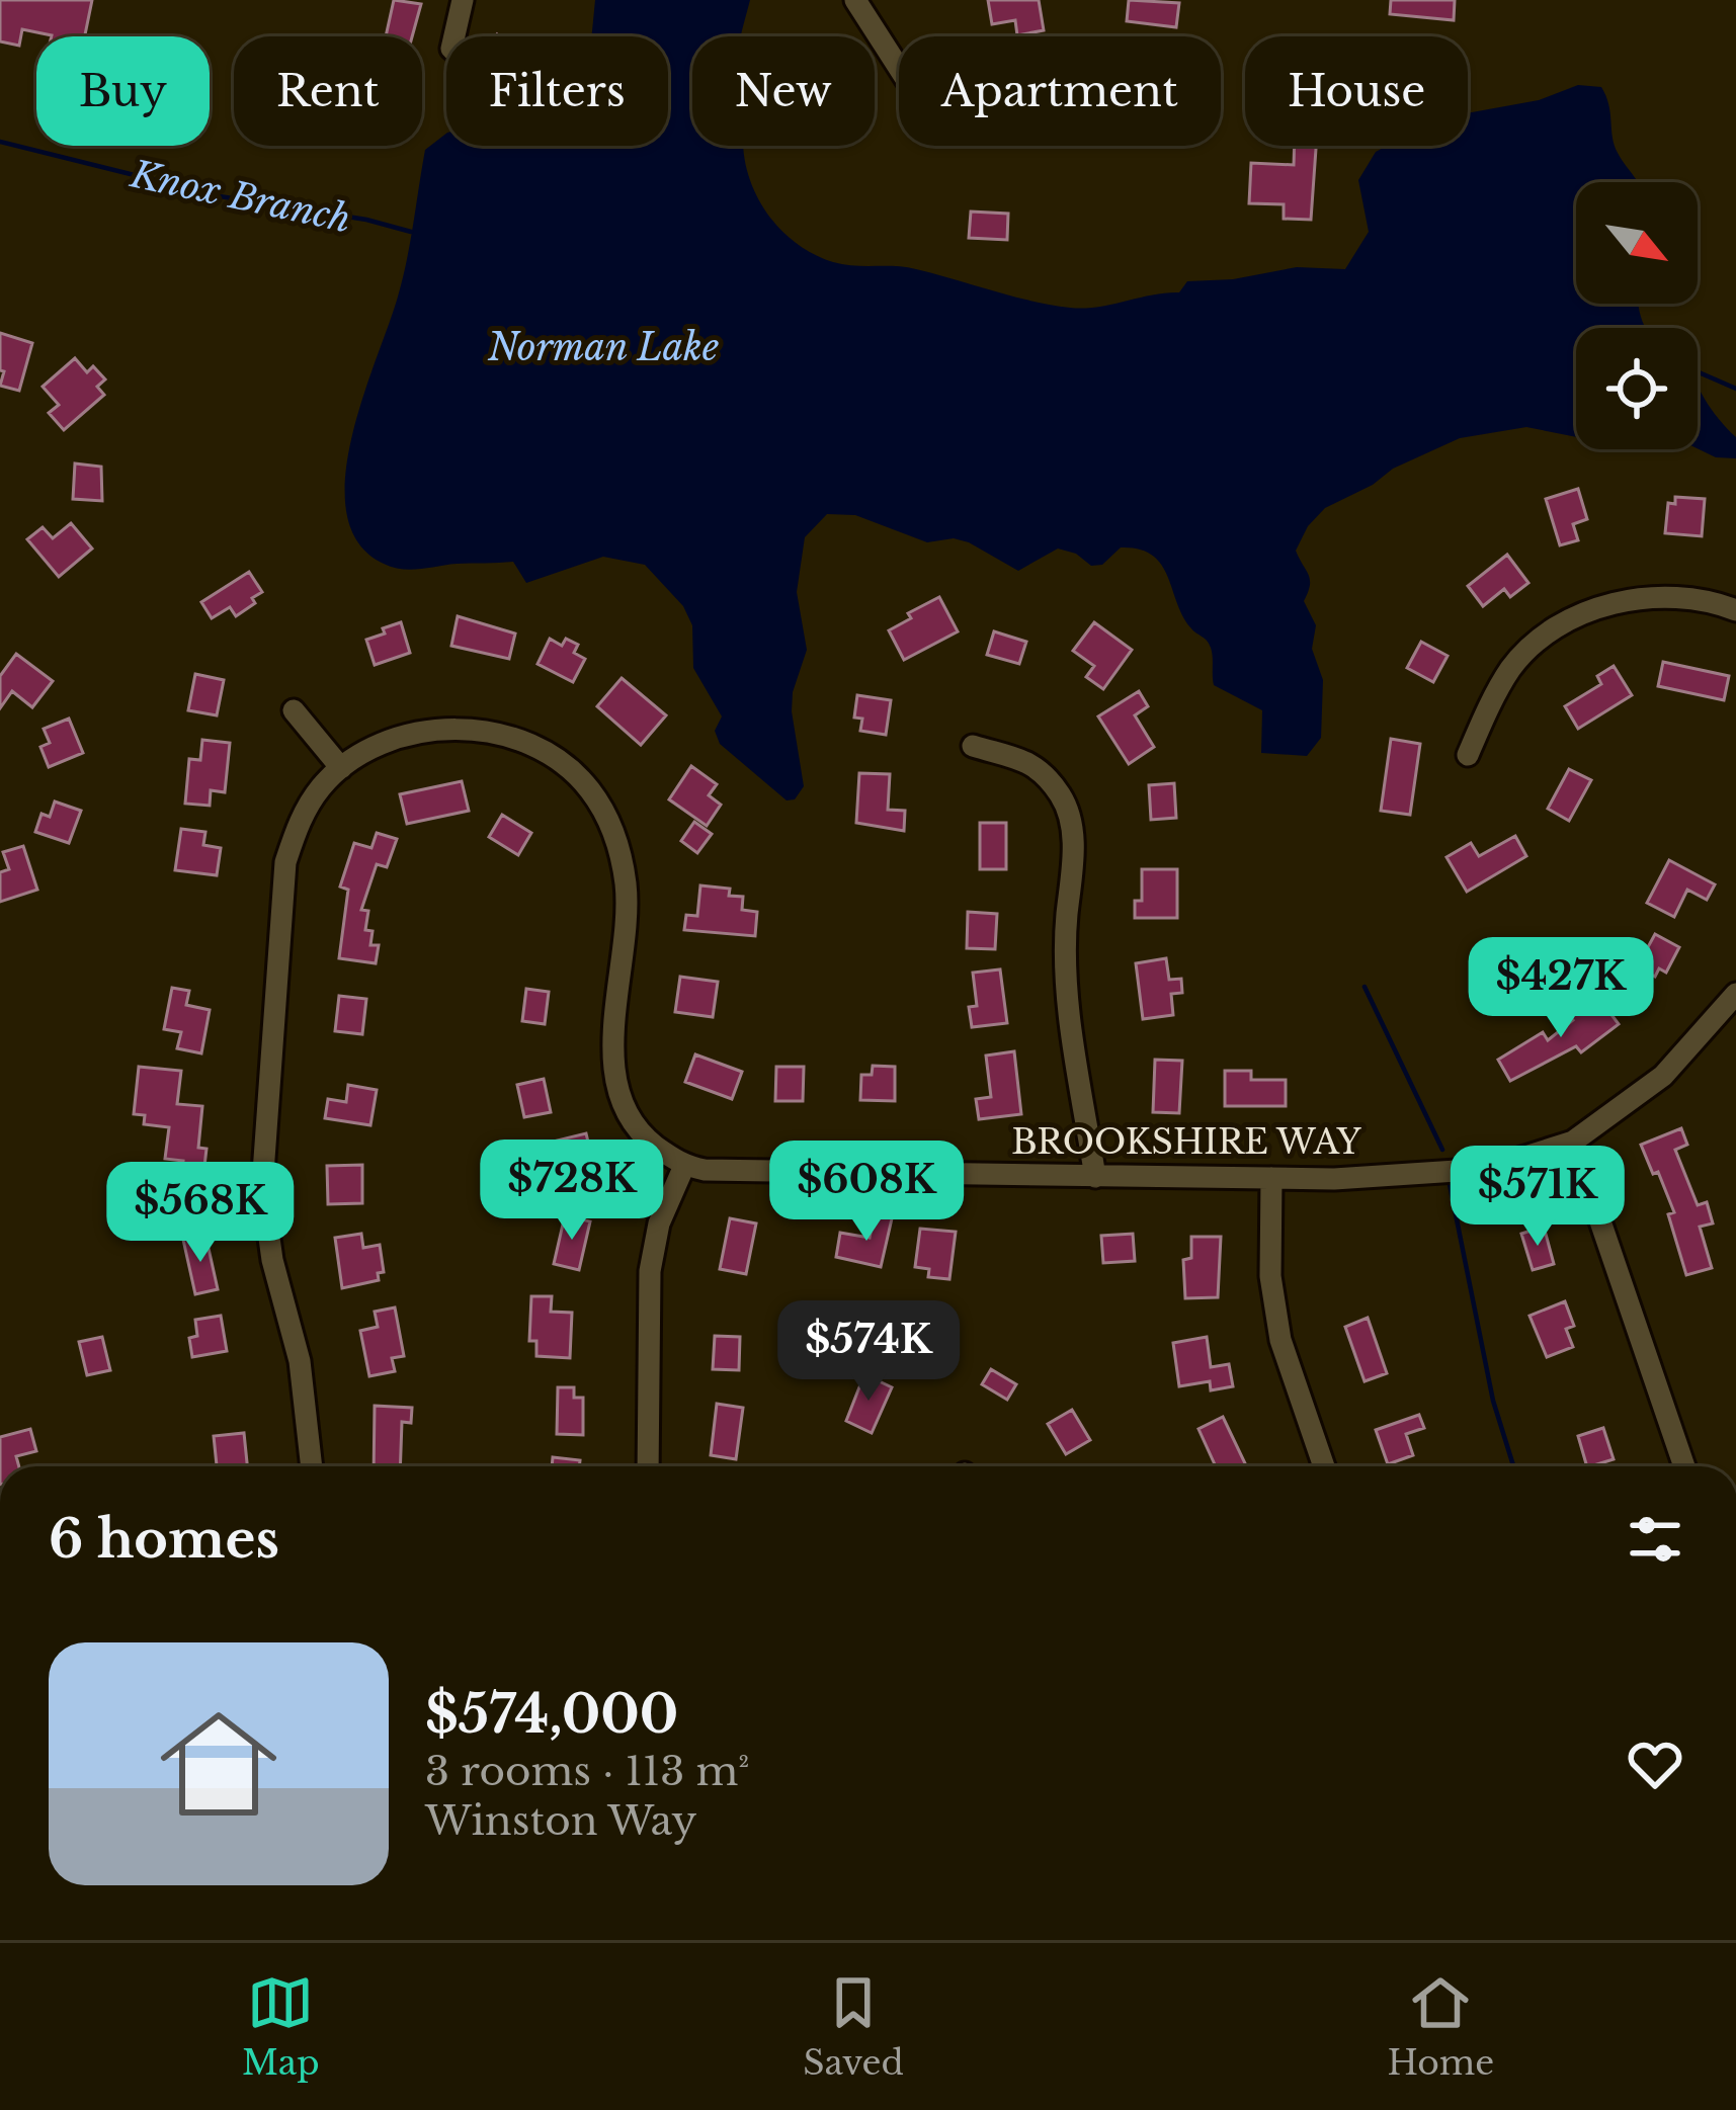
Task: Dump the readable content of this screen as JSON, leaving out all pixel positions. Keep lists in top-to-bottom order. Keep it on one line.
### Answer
{"streets":{"street":["BROOKSHIRE WAY"]},"water":["Knox Branch","Norman Lake"],"north":"bottom right","page":{"chip":["Buy","Rent","Filters","New","Apartment","House"],"price":["$427K","$728K","$608K","$571K","$568K","$574K"],"heading":"6 homes","list":[{"name":"$574,000","note":"3 rooms · 113 m² · Winston Way"}],"tabs":["Map","Saved","Home"]}}
